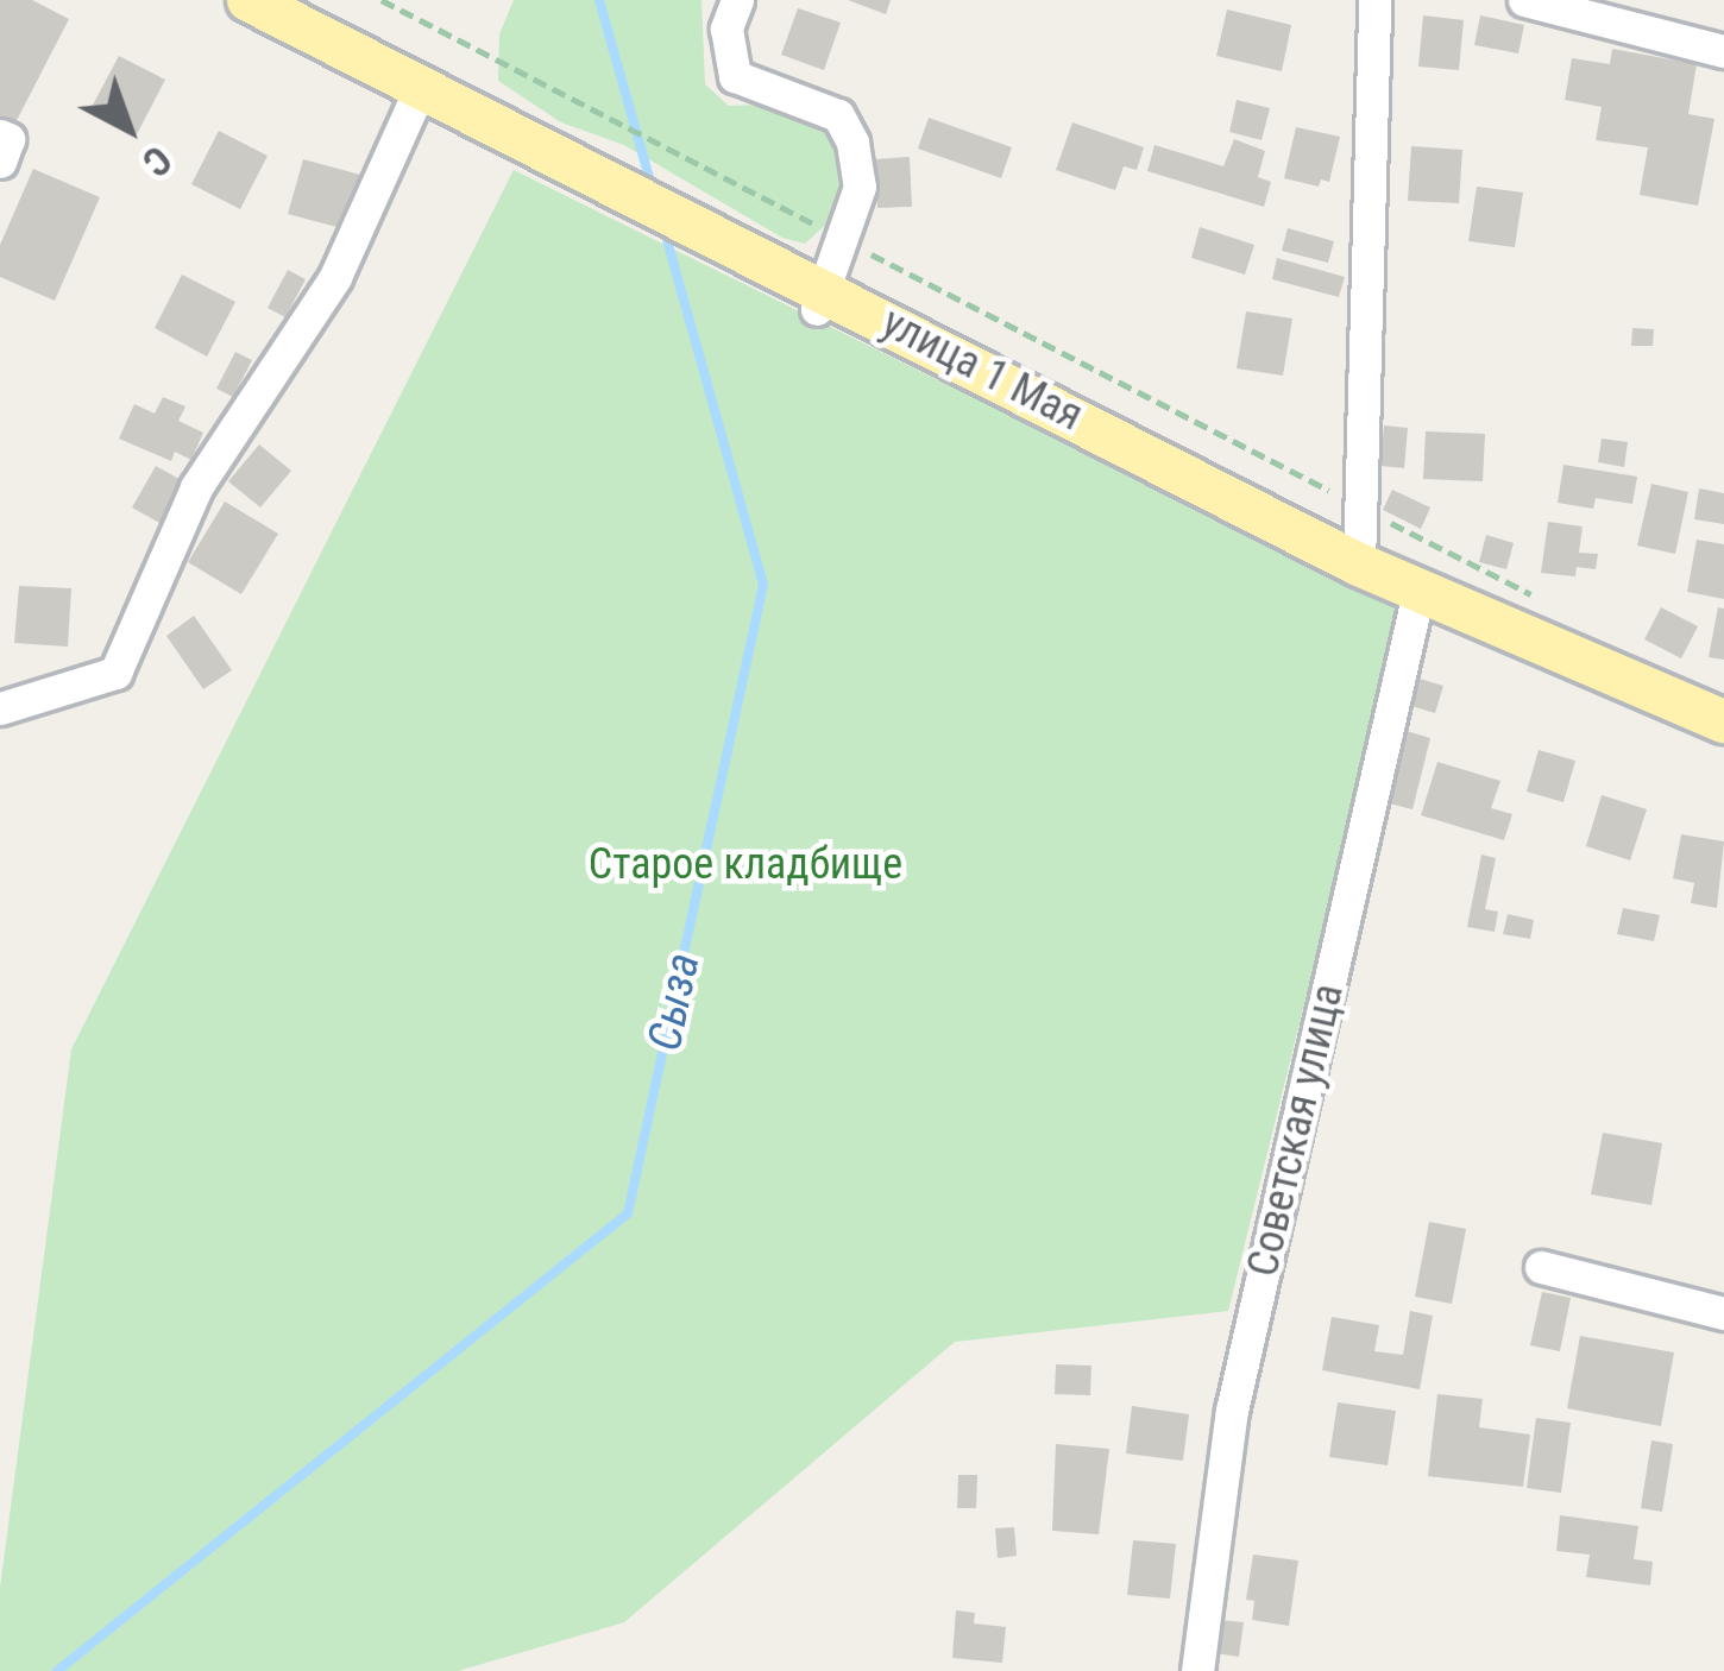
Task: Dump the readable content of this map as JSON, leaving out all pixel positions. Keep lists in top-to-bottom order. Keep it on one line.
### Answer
{"streets":{"main road":["улица 1 Мая"],"street":["Советская улица"]},"crossings":[["улица 1 Мая","Советская улица"]],"water":["Сыза"],"parks":["Старое кладбище"],"north":"bottom right"}
